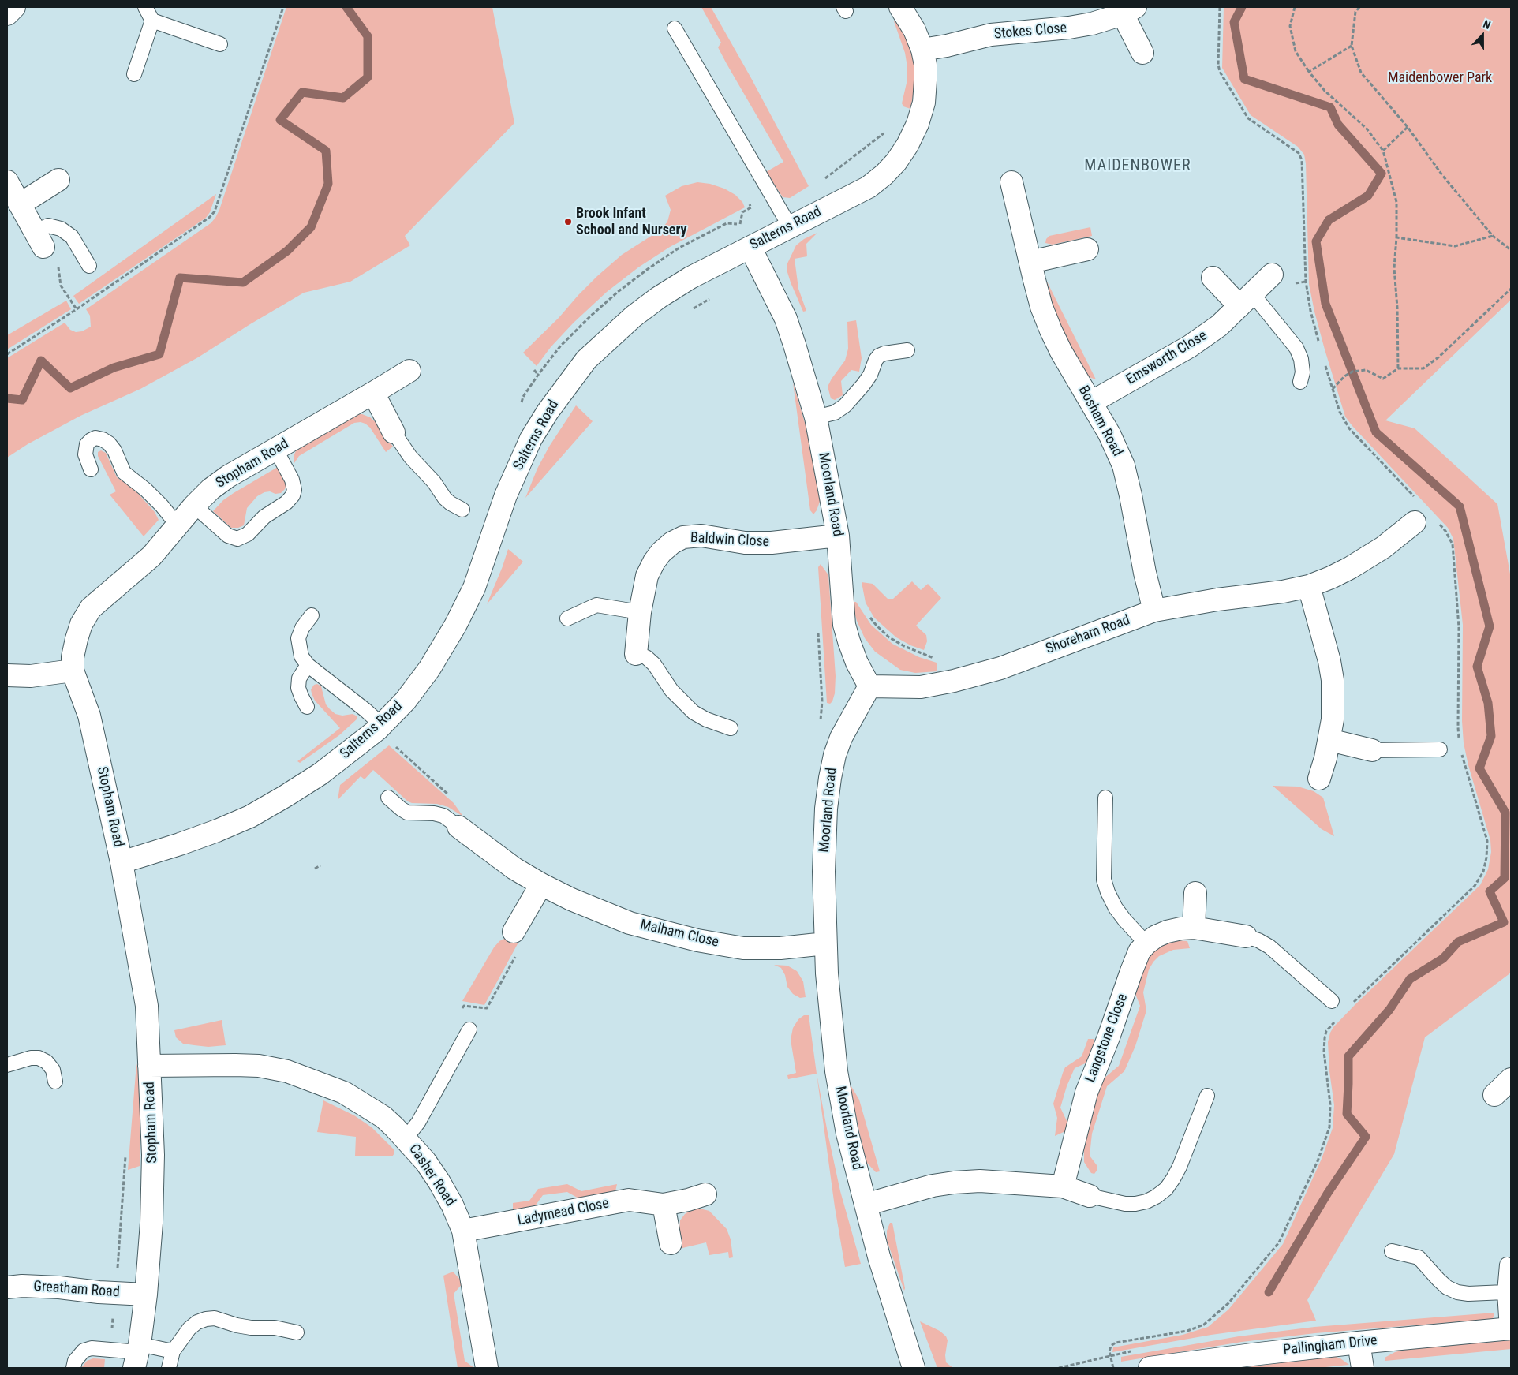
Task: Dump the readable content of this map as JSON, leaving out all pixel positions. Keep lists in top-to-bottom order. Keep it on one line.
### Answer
{"streets":{"street":["Stokes Close","Salterns Road","Emsworth Close","Bosham Road","Stopham Road","Moorland Road","Baldwin Close","Shoreham Road","Malham Close","Langstone Close","Casher Road","Ladymead Close","Greatham Road","Pallingham Drive"]},"crossings":[["Stokes Close","Salterns Road"],["Salterns Road","Stopham Road"],["Salterns Road","Moorland Road"],["Emsworth Close","Bosham Road"],["Bosham Road","Shoreham Road"],["Stopham Road","Casher Road"],["Stopham Road","Greatham Road"],["Moorland Road","Baldwin Close"],["Moorland Road","Shoreham Road"],["Moorland Road","Malham Close"],["Casher Road","Ladymead Close"]],"districts":["MAIDENBOWER"],"parks":["Maidenbower Park"],"places":["Brook Infant School and Nursery"],"north":"top"}
